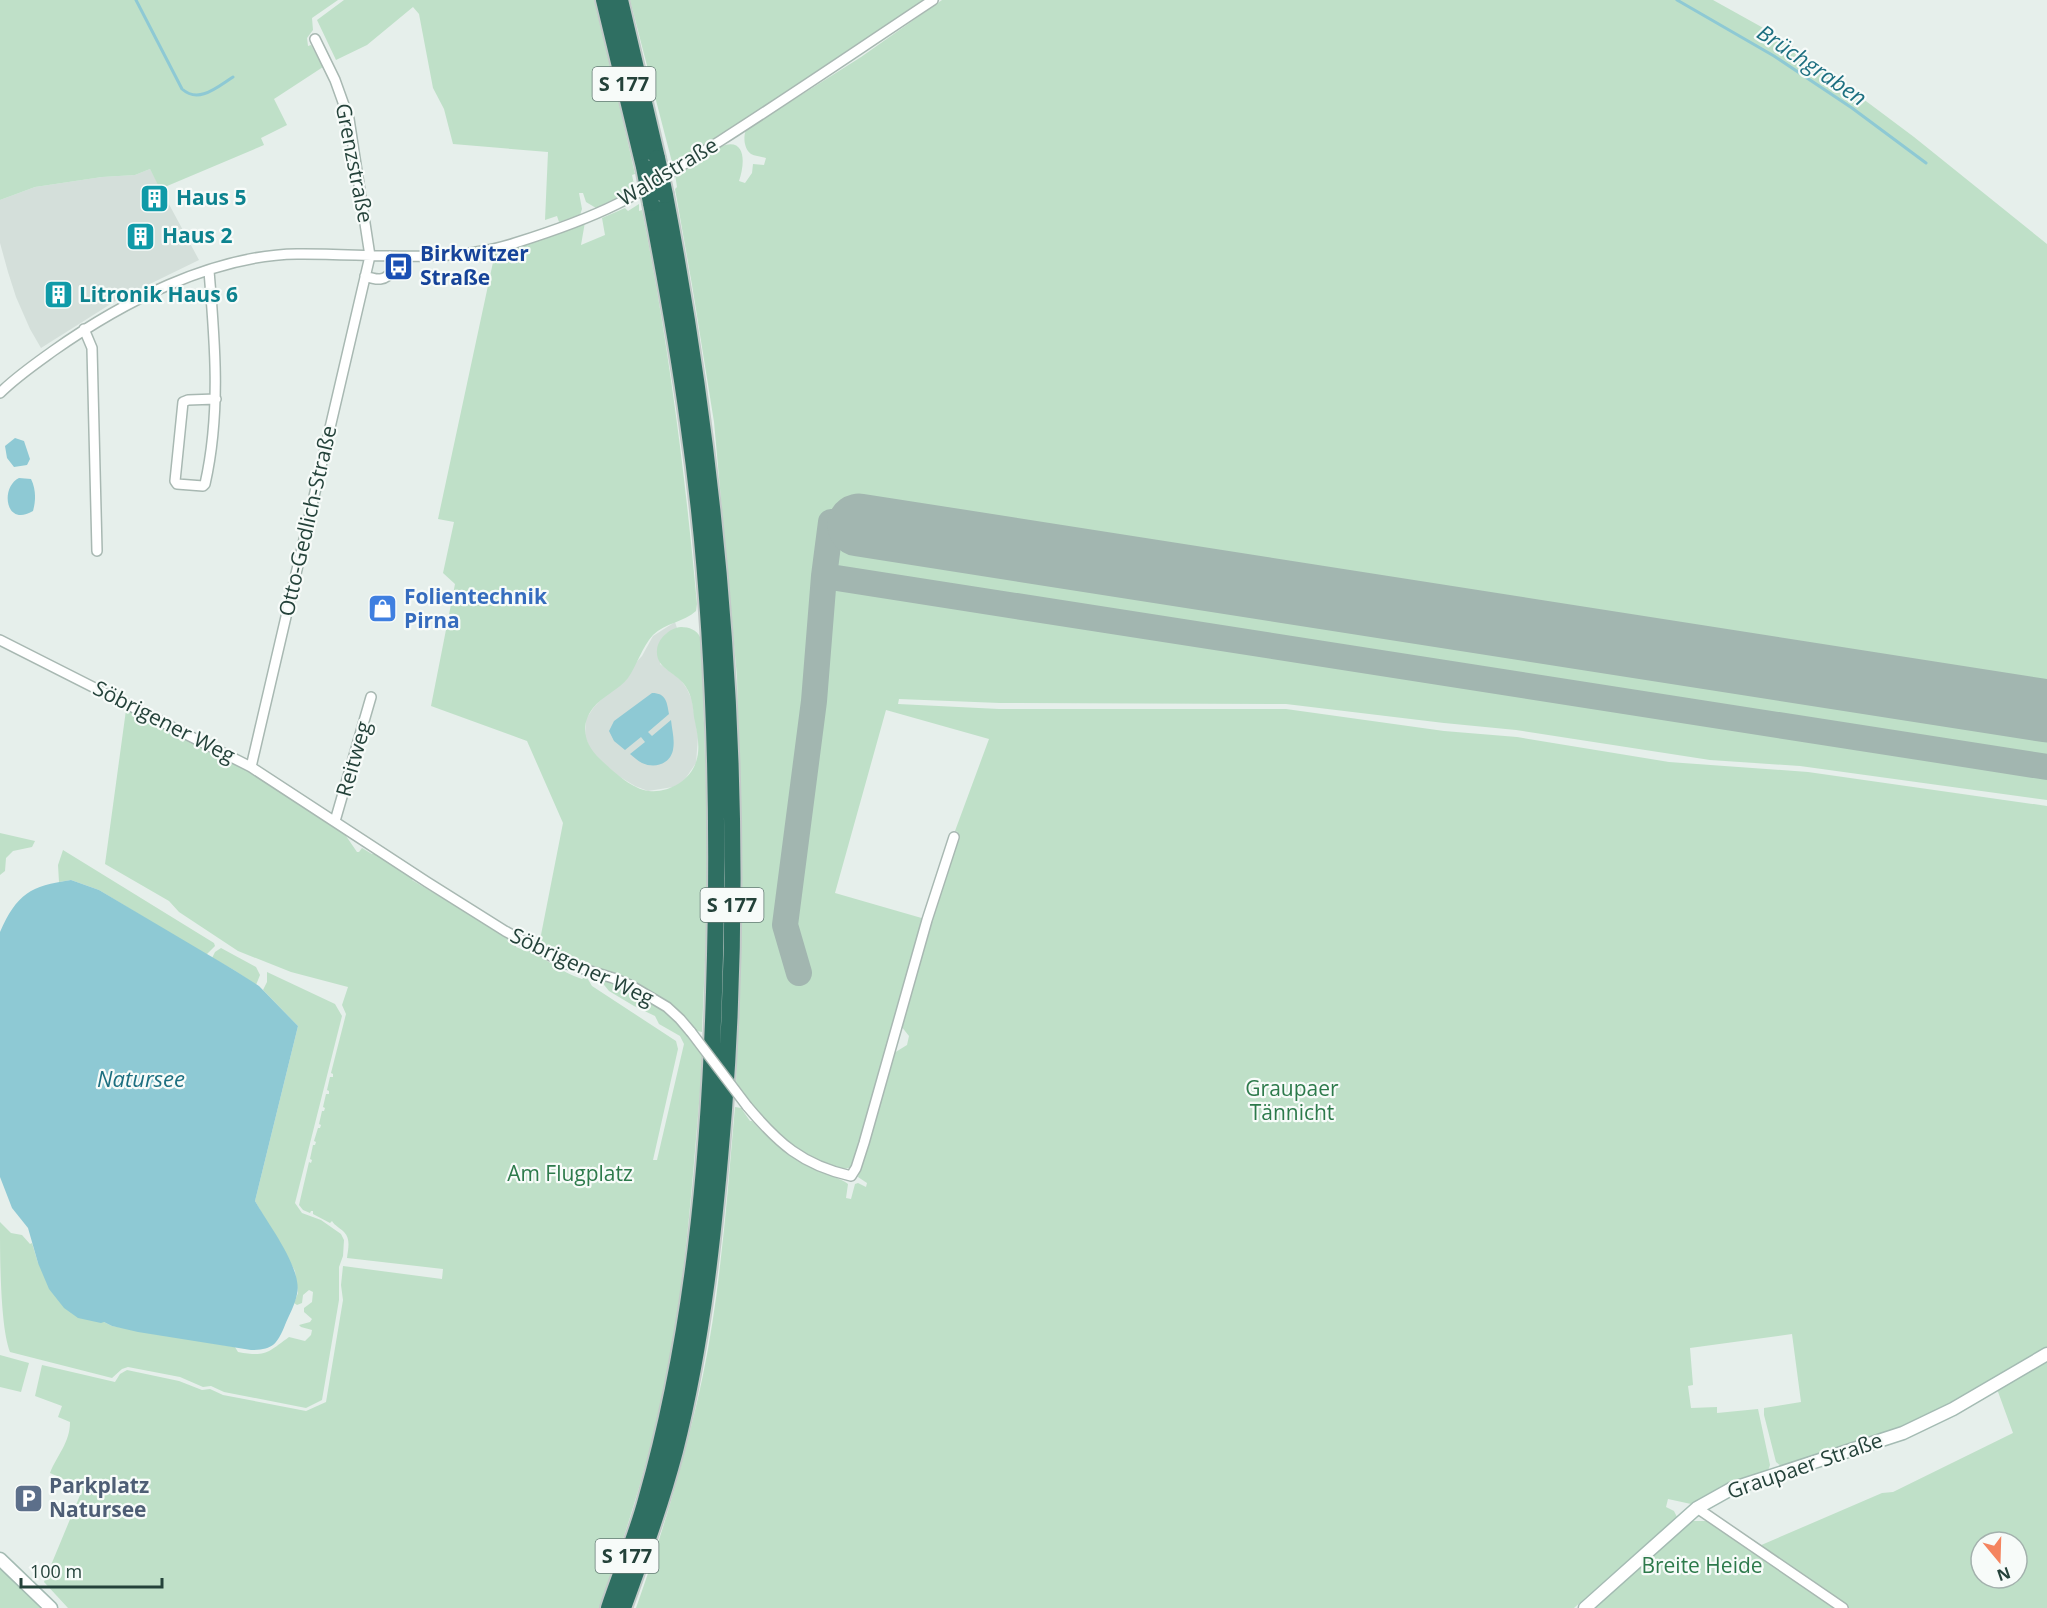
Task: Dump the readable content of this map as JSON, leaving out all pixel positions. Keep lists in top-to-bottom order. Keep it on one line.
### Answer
{"streets":{"highway":["S 177"],"street":["Grenzstraße","Waldstraße","Otto-Gedlich-Straße","Söbrigener Weg","Reitweg","Graupaer Straße"]},"crossings":[["Grenzstraße","Waldstraße"],["Grenzstraße","Otto-Gedlich-Straße"],["Waldstraße","Otto-Gedlich-Straße"],["Otto-Gedlich-Straße","Söbrigener Weg"],["Söbrigener Weg","Reitweg"]],"water":["Brüchgraben","Natursee"],"parks":["Graupaer Tännicht","Am Flugplatz","Breite Heide"],"places":{"building":["Haus 5","Haus 2","Litronik Haus 6"],"bus stop":["Birkwitzer Straße"],"shop":["Folientechnik Pirna"],"parking":["Parkplatz Natursee"]},"scale_bar":"100 m","north":"bottom"}
